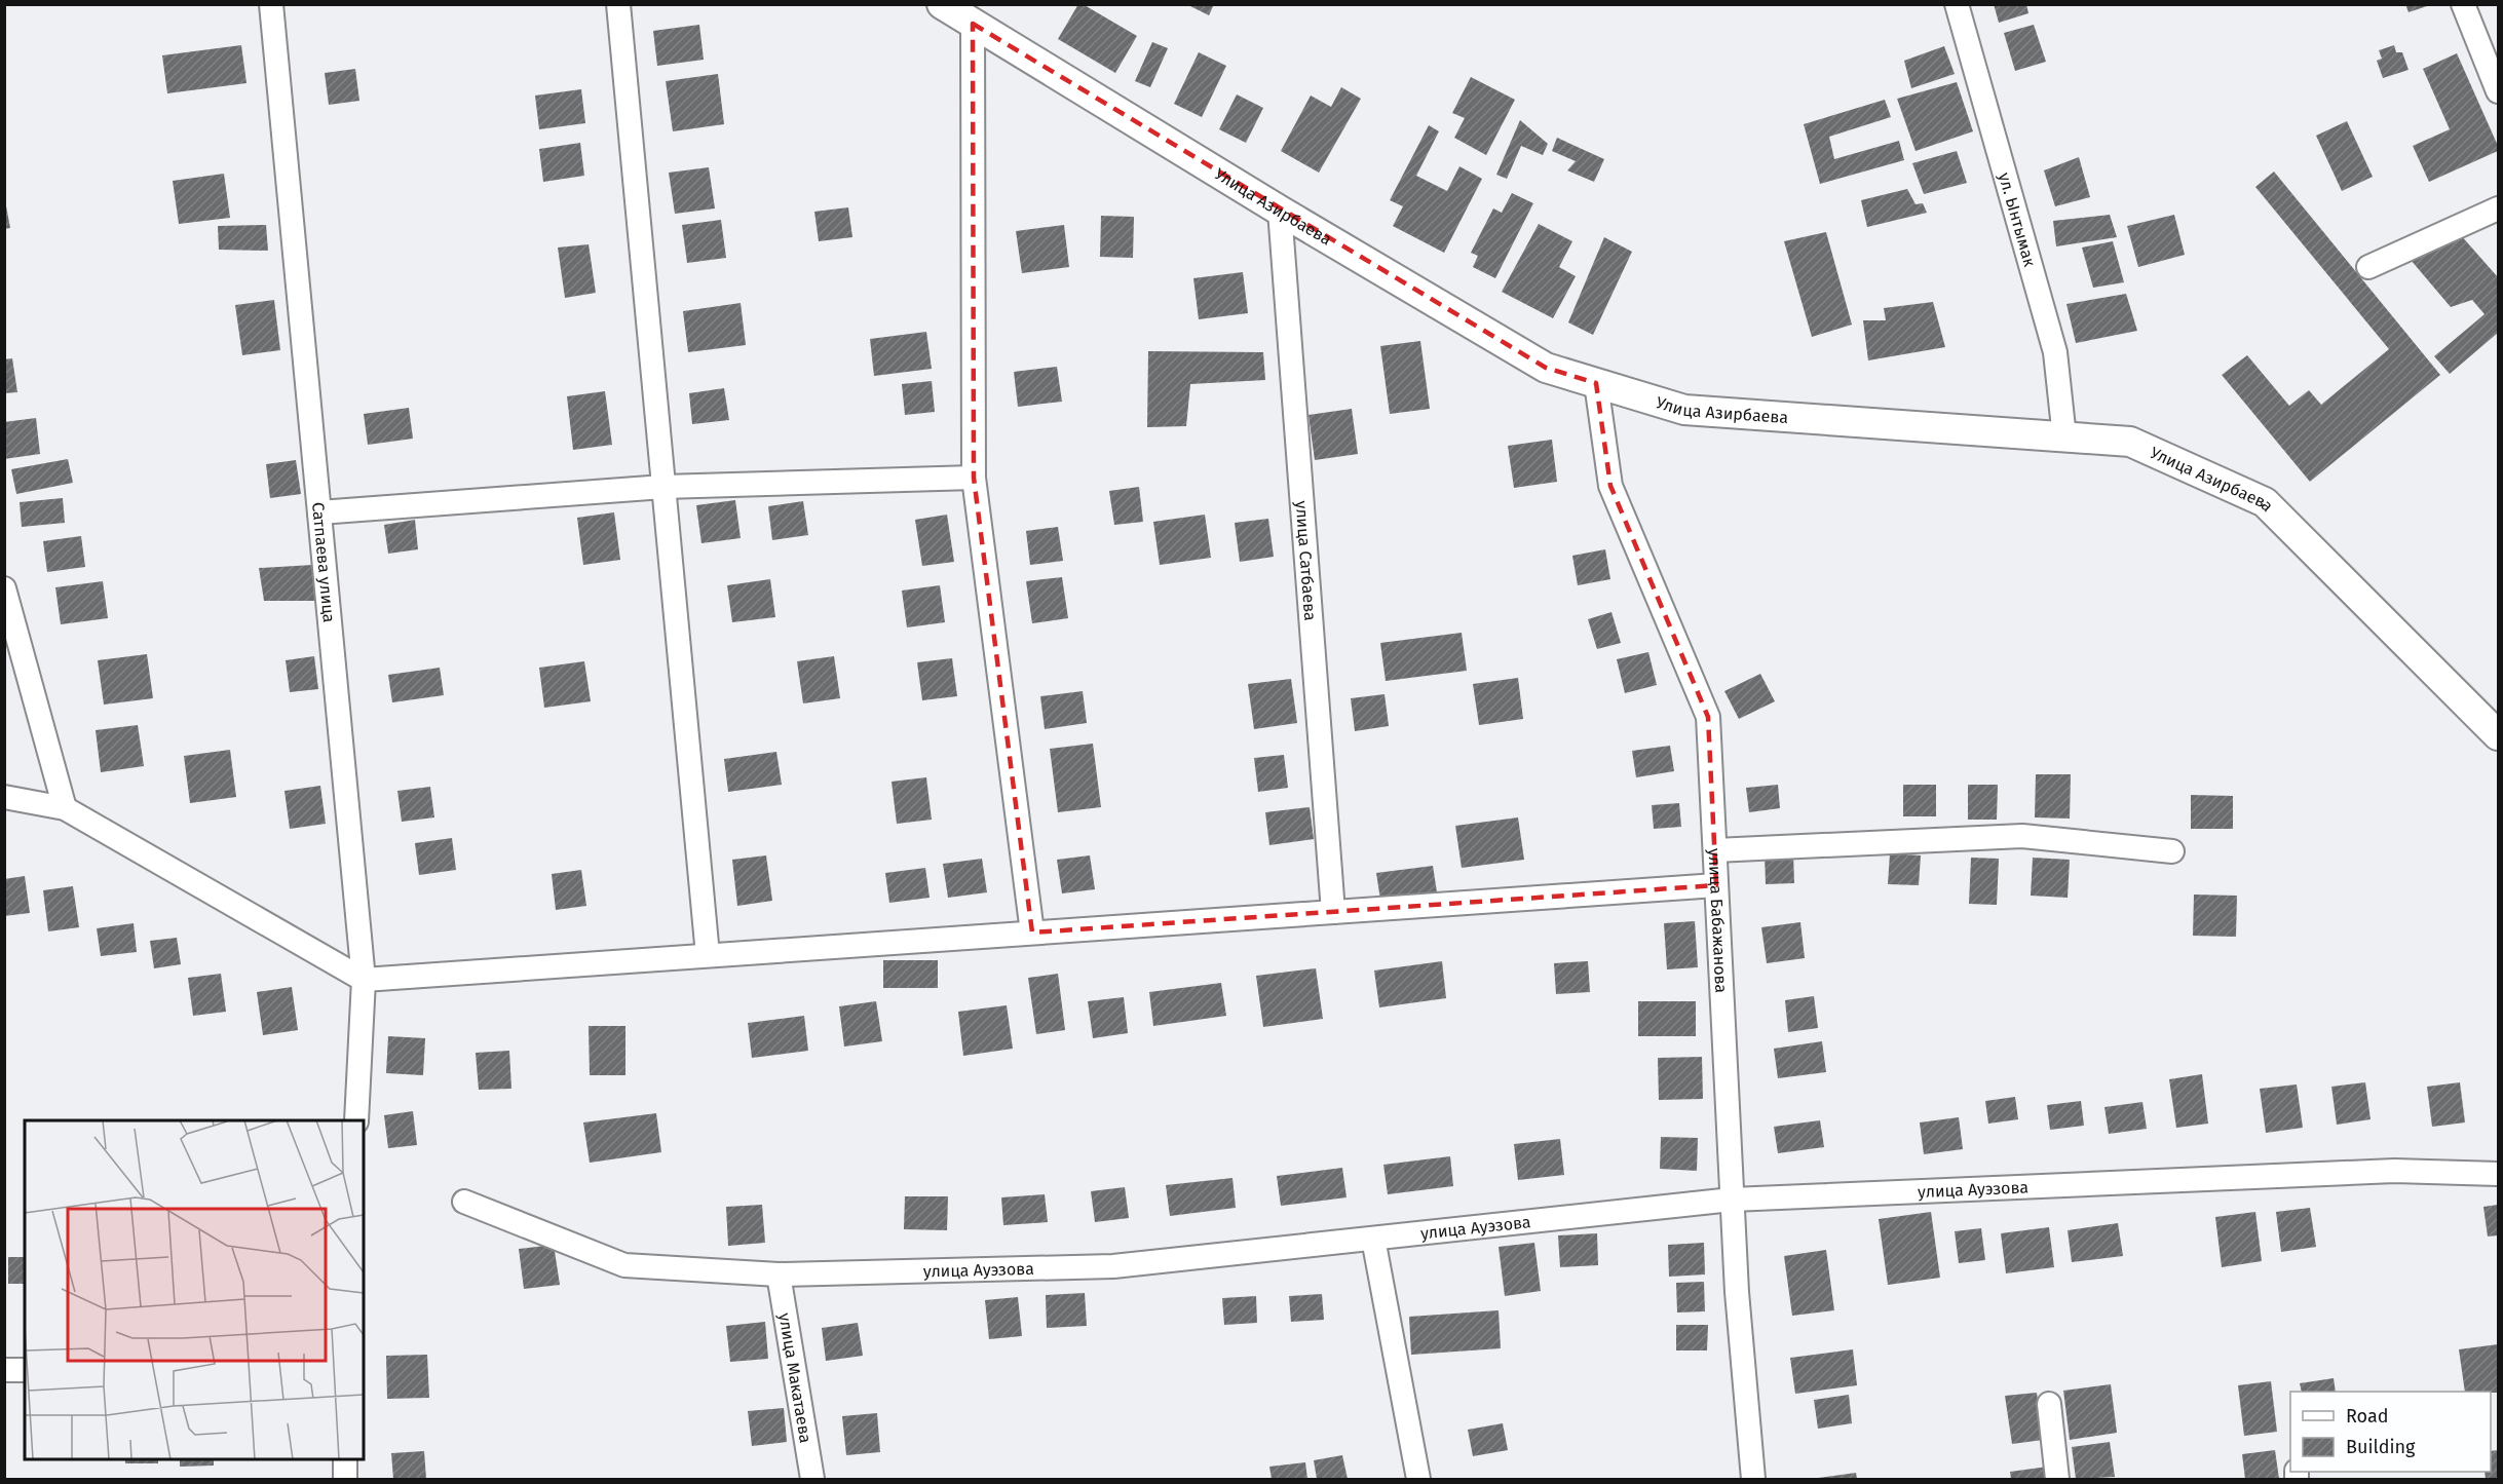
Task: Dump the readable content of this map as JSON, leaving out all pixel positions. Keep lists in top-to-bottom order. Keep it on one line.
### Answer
{"streets":{"main road":["Улица Азирбаева"],"street":["ул. Ынтымак","улица Сатбаева","Сатпаева улица","улица Бабажанова","улица Ауэзова","улица Макатаева"]},"crossings":[["Улица Азирбаева","ул. Ынтымак"],["Улица Азирбаева","улица Сатбаева"],["Улица Азирбаева","улица Бабажанова"],["улица Бабажанова","улица Ауэзова"],["улица Ауэзова","улица Макатаева"]],"legend":["Road","Building"]}
